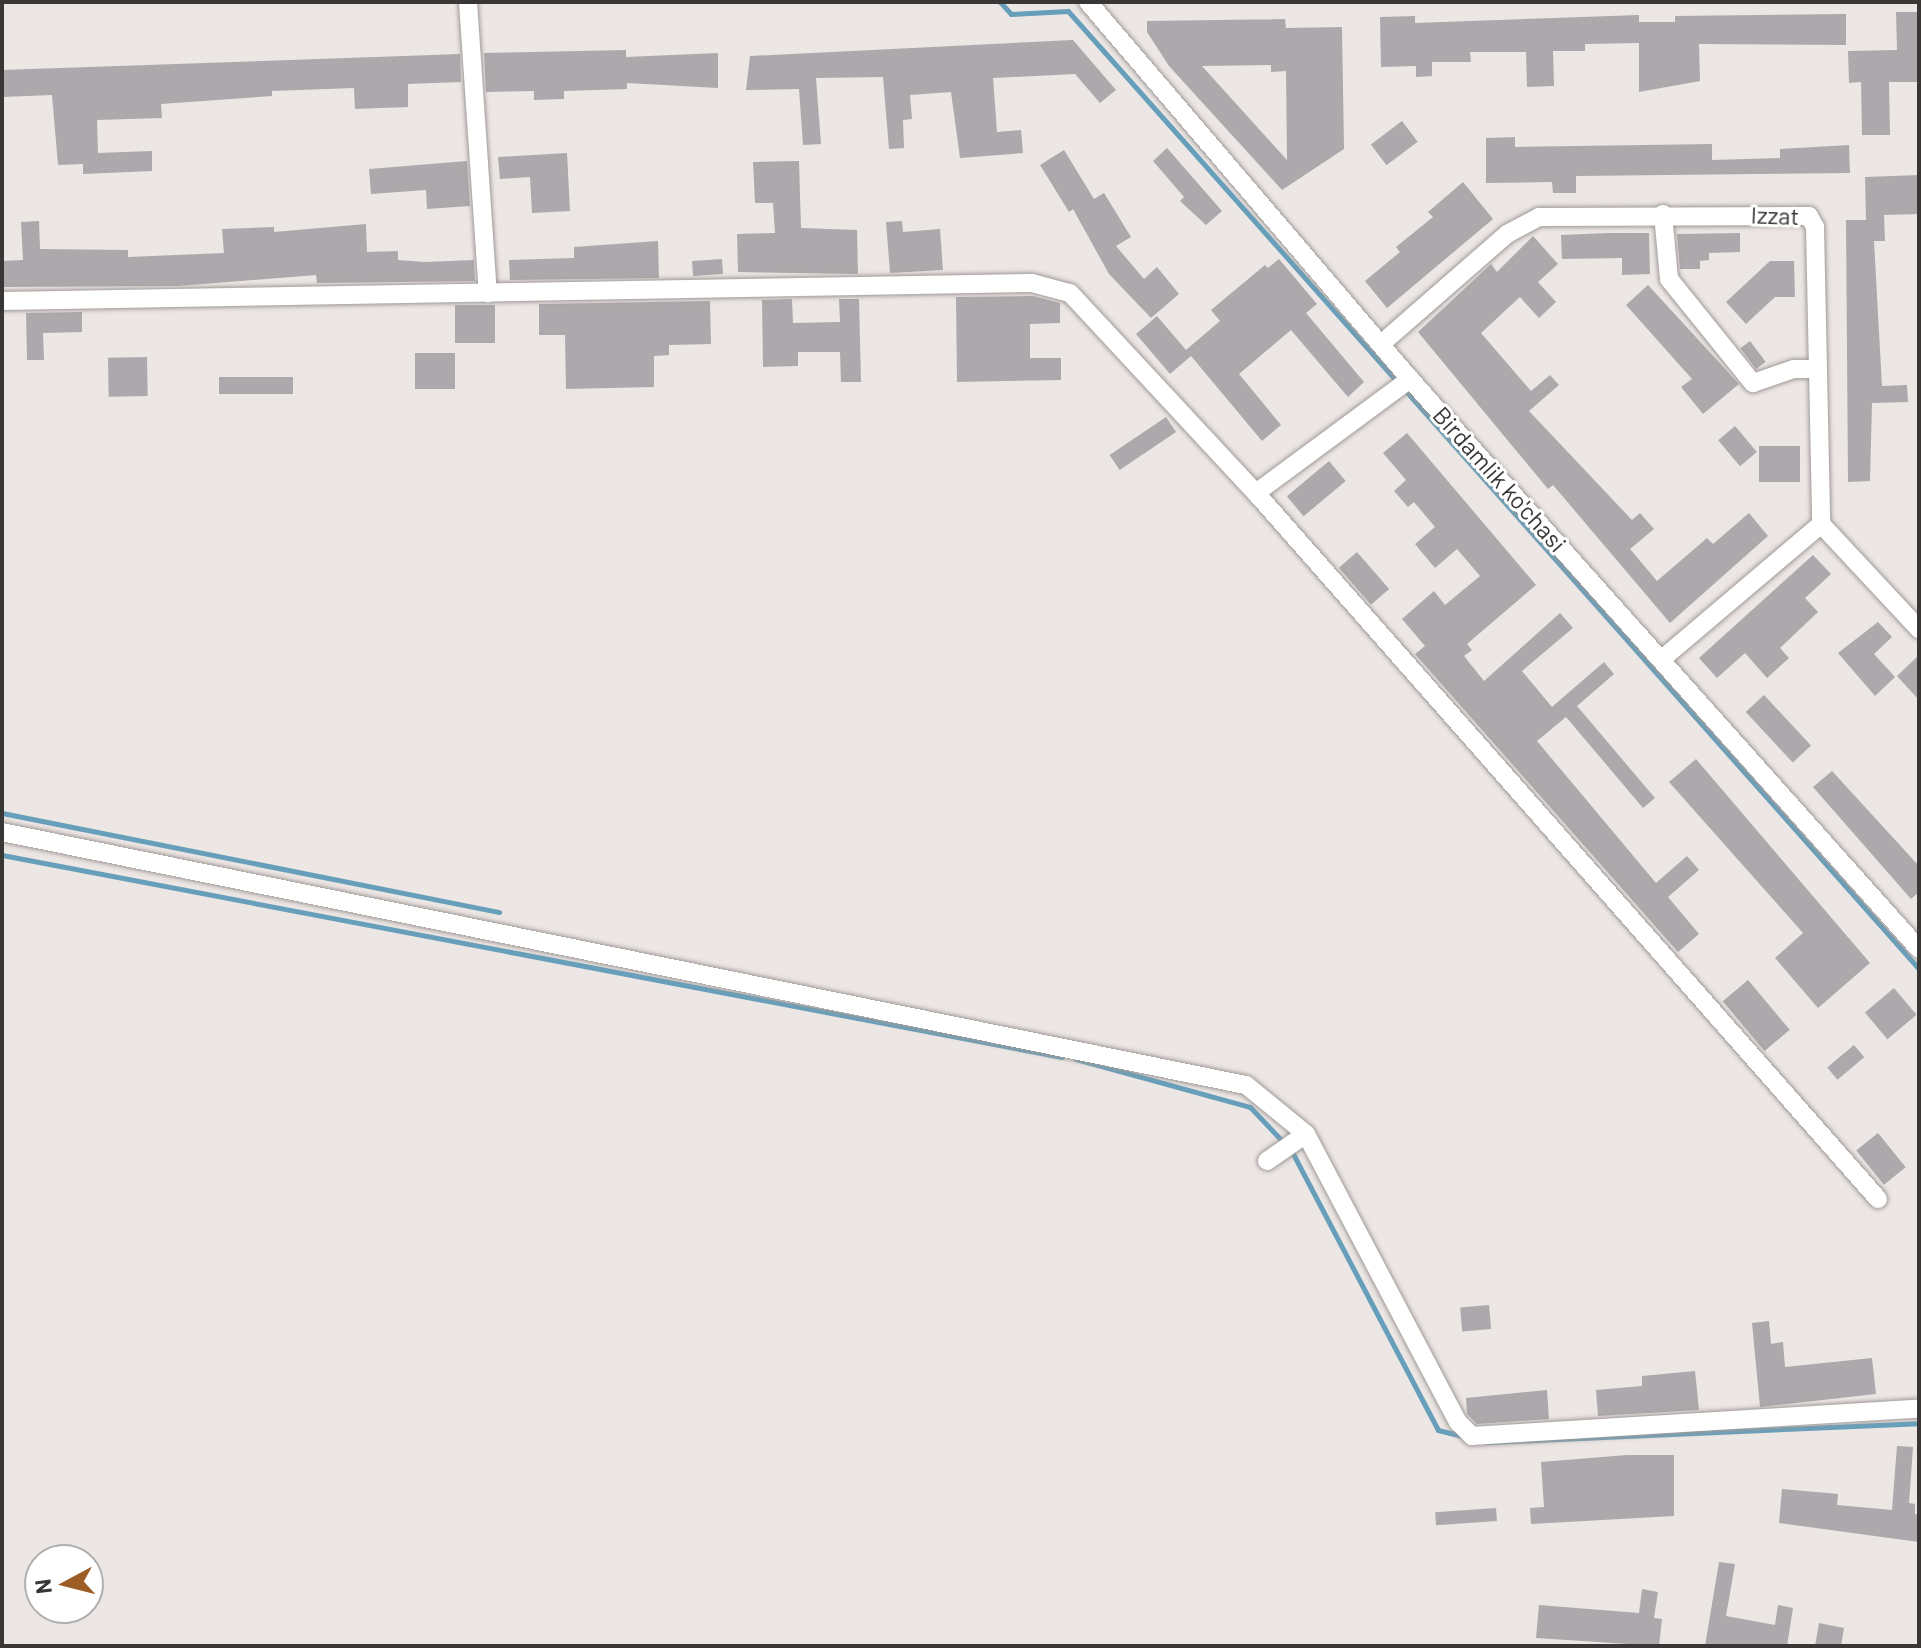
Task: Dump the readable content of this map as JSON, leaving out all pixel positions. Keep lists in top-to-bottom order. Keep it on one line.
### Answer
{"streets":{"street":["Izzat","Birdamlik ko'chasi"]},"crossings":[["Izzat","Birdamlik ko'chasi"]],"north":"left"}
